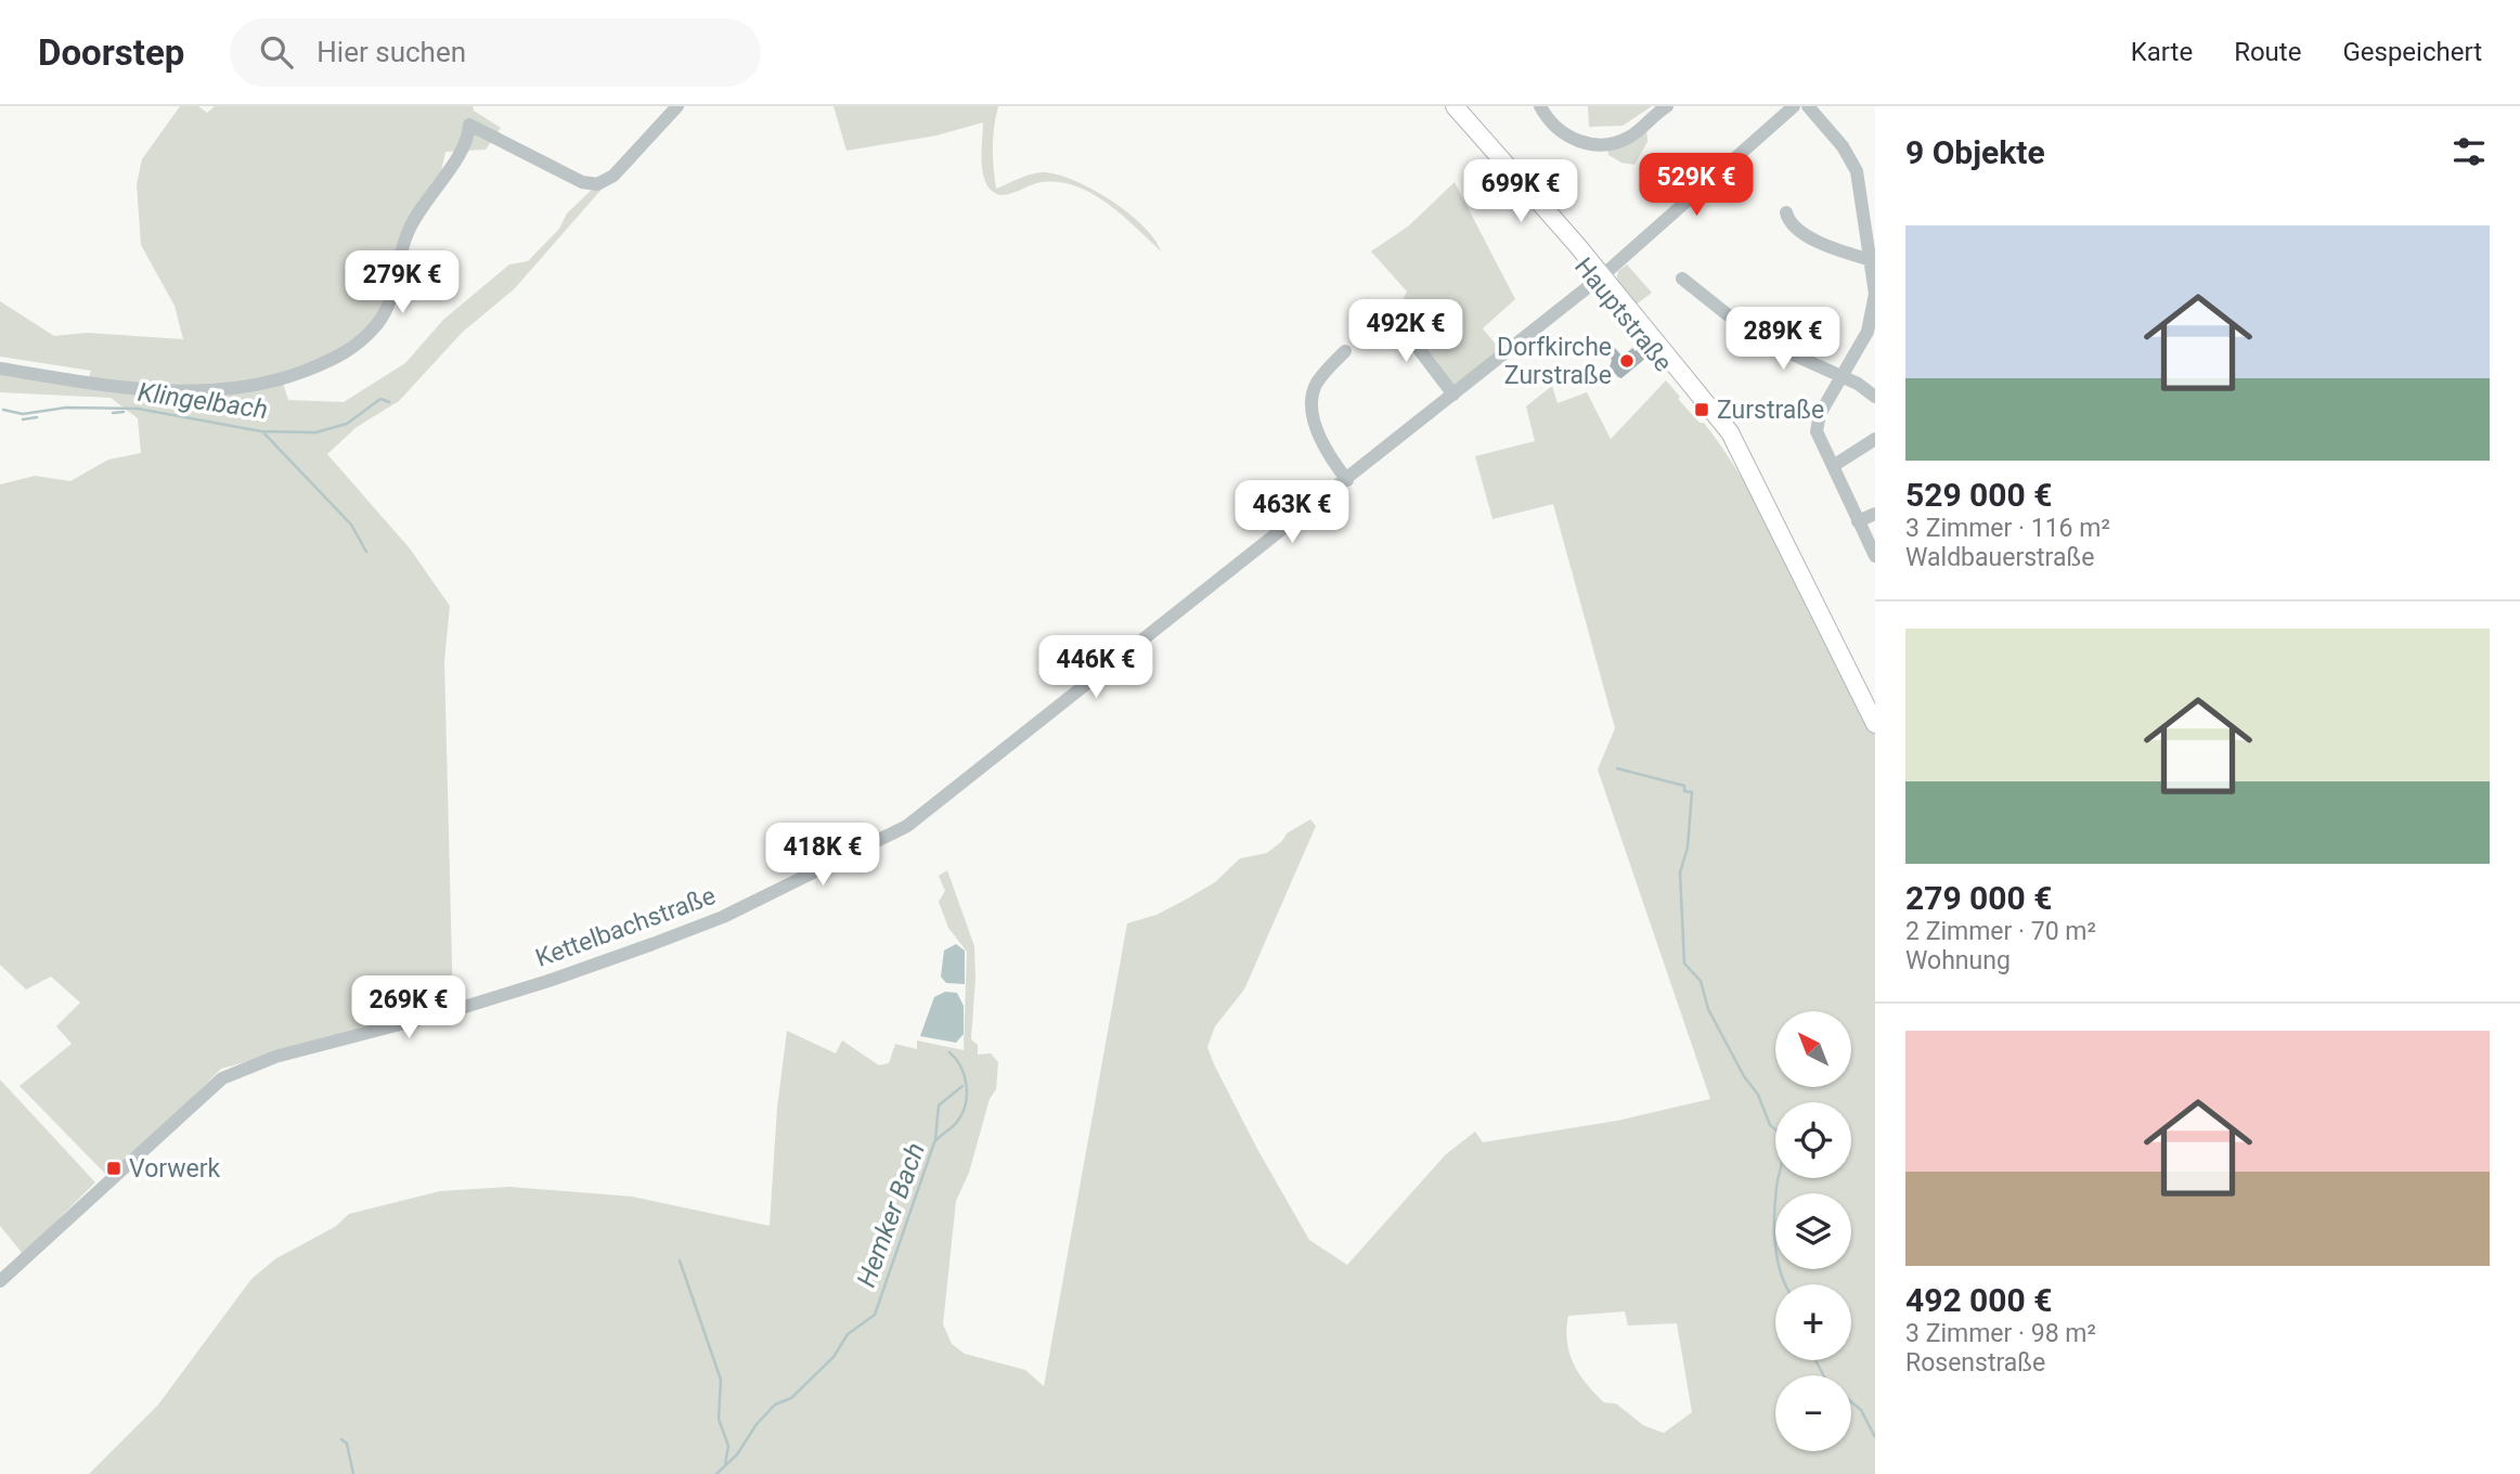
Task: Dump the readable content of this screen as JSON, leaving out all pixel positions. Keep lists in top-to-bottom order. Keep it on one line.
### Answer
{"streets":{"main road":["Hauptstraße"],"street":["Kettelbachstraße"]},"crossings":[["Hauptstraße","Kettelbachstraße"]],"water":["Klingelbach","Hemker Bach"],"places":{"other":["Dorfkirche Zurstraße"],"transit":["Zurstraße","Vorwerk"]},"north":"top left","page":{"header":"Doorstep","search":"Hier suchen","nav":["Karte","Route","Gespeichert"],"heading":"9 Objekte","price":["529K €","699K €","279K €","492K €","289K €","463K €","446K €","418K €","269K €"],"list":[{"name":"529 000 €","note":"3 Zimmer · 116 m² · Waldbauerstraße"},{"name":"279 000 €","note":"2 Zimmer · 70 m² · Wohnung"},{"name":"492 000 €","note":"3 Zimmer · 98 m² · Rosenstraße"}],"map_buttons":["+","−"]}}
